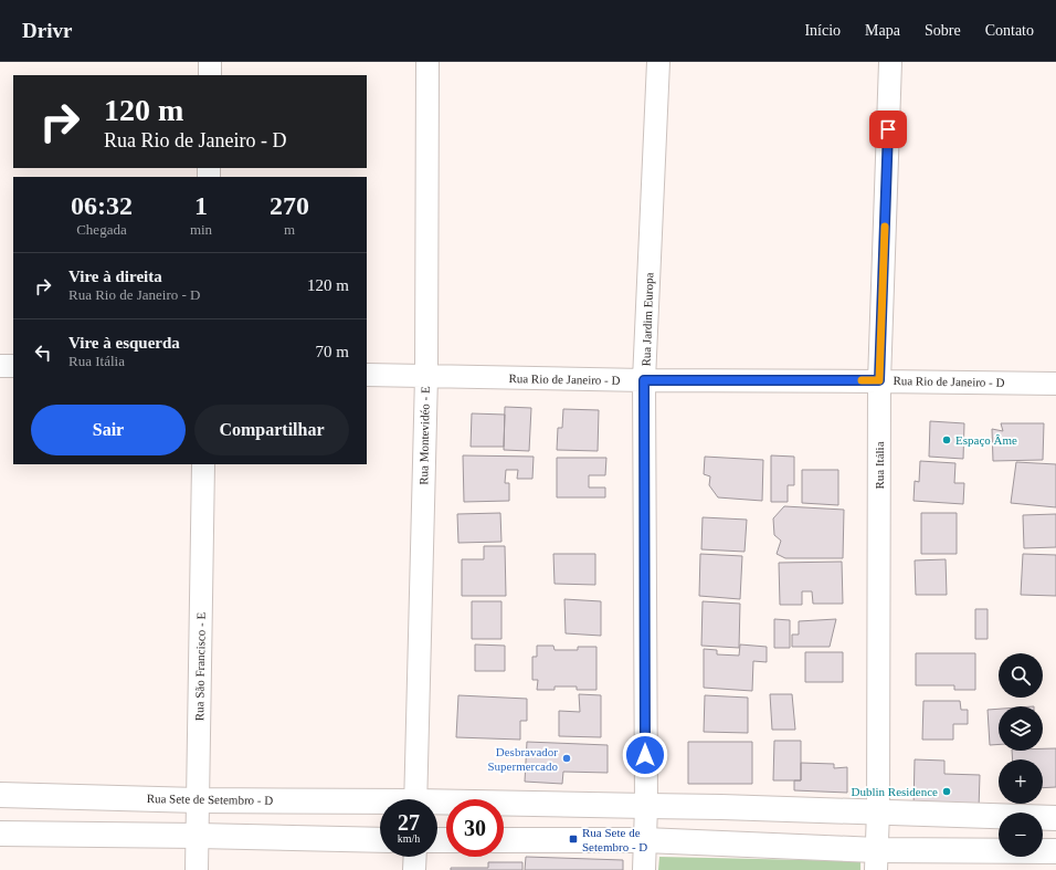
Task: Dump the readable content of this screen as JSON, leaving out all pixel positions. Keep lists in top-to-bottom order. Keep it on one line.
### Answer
{"streets":{"street":["Rua Jardim Europa","Rua Rio de Janeiro - D","Rua Montevidéo - E","Rua Itália","Rua São Francisco - E","Rua Sete de Setembro - D"]},"crossings":[["Rua Jardim Europa","Rua Rio de Janeiro - D"],["Rua Jardim Europa","Rua Sete de Setembro - D"],["Rua Rio de Janeiro - D","Rua Montevidéo - E"],["Rua Rio de Janeiro - D","Rua Itália"],["Rua Itália","Rua Sete de Setembro - D"],["Rua São Francisco - E","Rua Sete de Setembro - D"]],"places":{"other":["Espaço Âme","Desbravador Supermercado","Dublin Residence"],"transit":["Rua Sete de Setembro - D"]},"page":{"header":"Drivr","nav":["Início","Mapa","Sobre","Contato"],"turn":["120 m","Rua Rio de Janeiro - D"],"eta":["06:32","Chegada","1","min","270","m"],"list":[{"name":"Vire à direita","note":"Rua Rio de Janeiro - D","value":"120 m"},{"name":"Vire à esquerda","note":"Rua Itália","value":"70 m"}],"buttons":["Sair","Compartilhar"],"map_buttons":["+","−"],"speed":"27 km/h","limit":"30"}}
